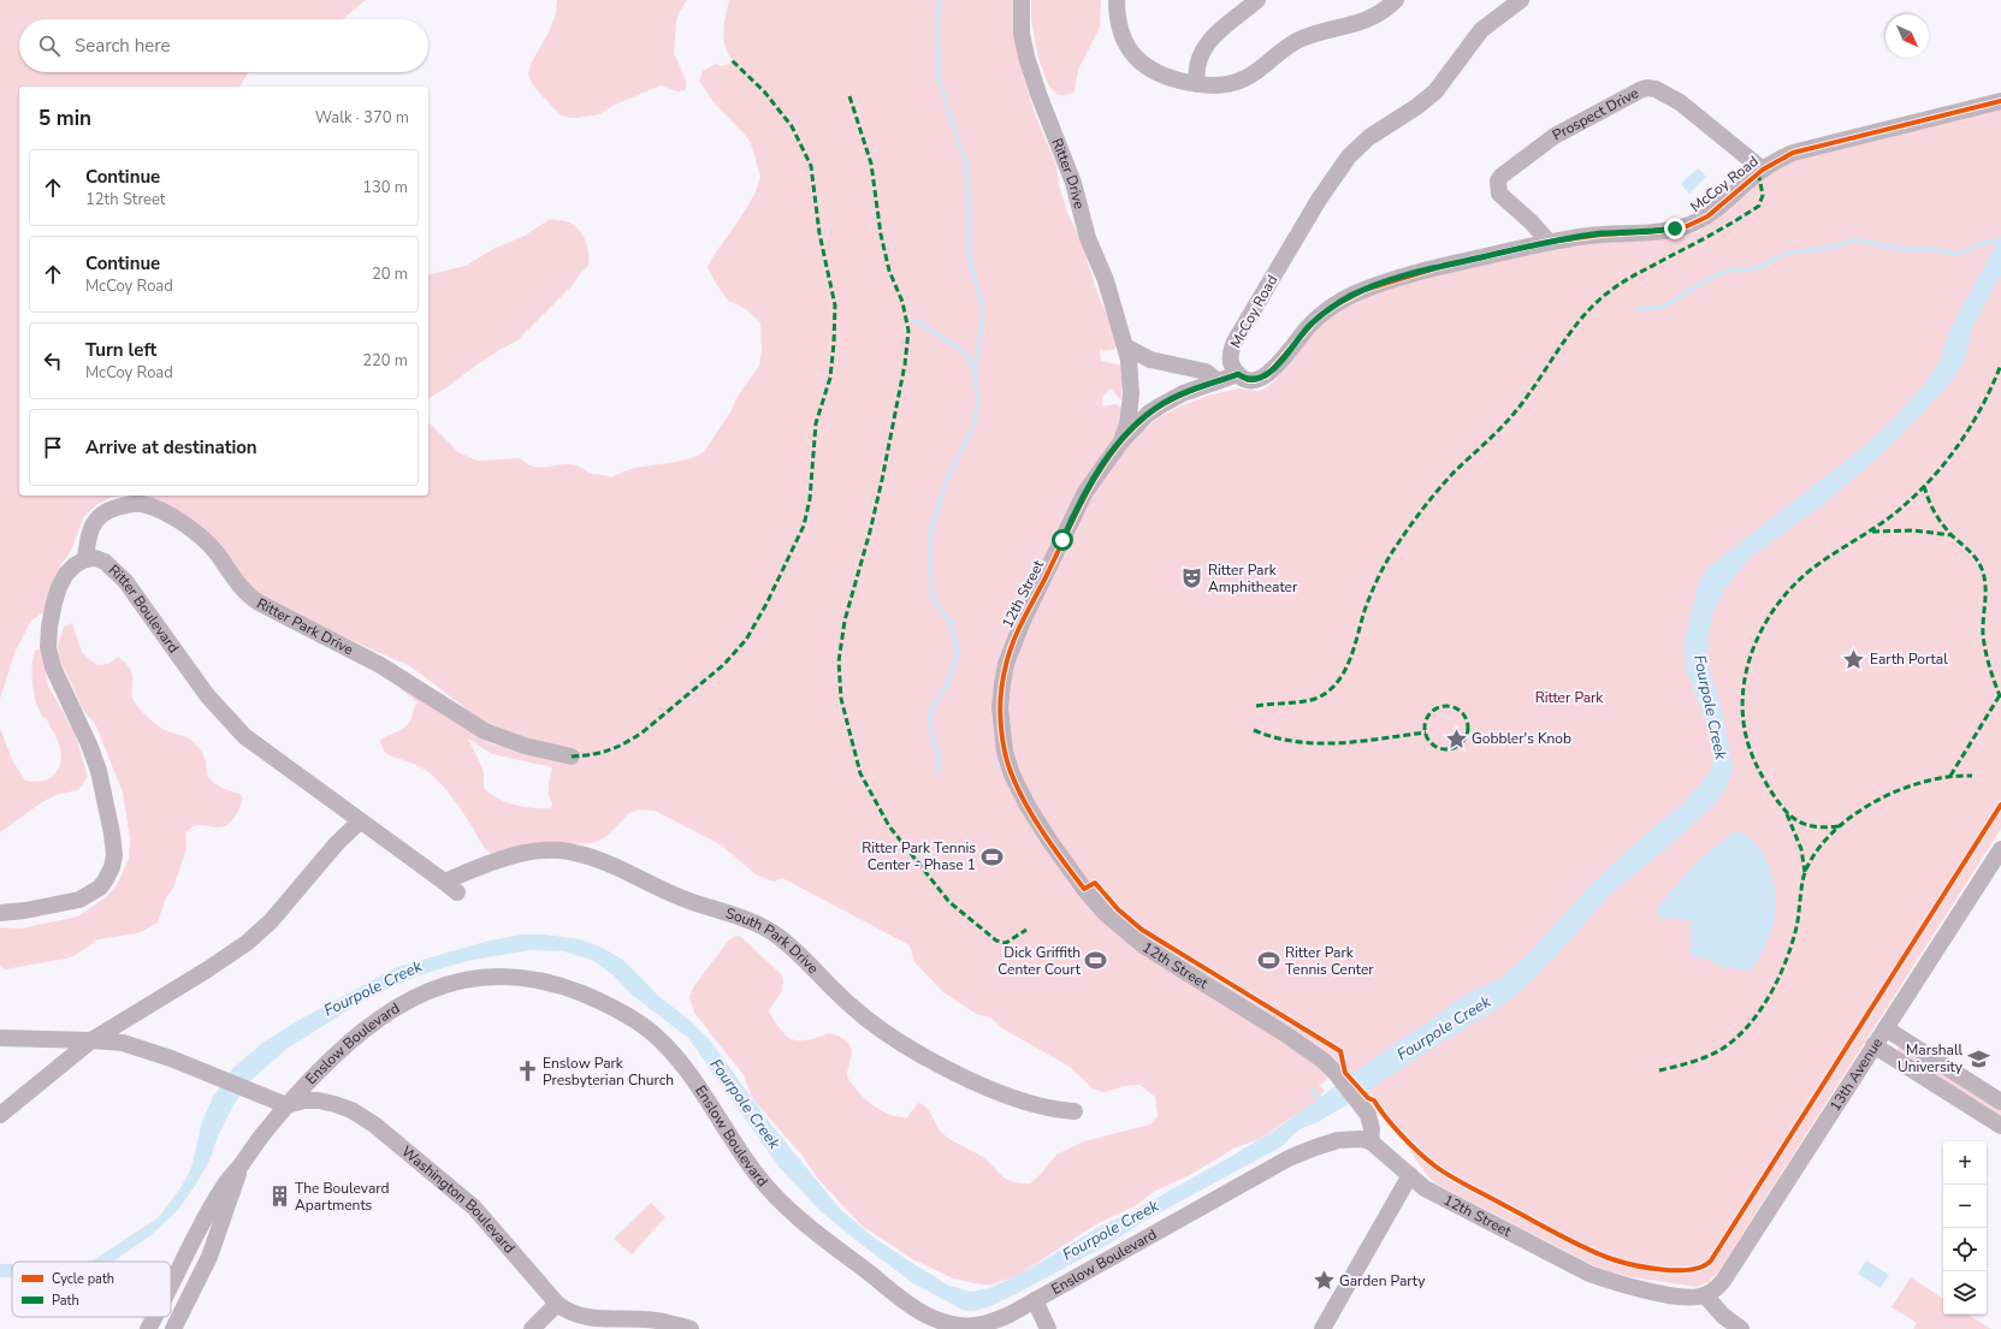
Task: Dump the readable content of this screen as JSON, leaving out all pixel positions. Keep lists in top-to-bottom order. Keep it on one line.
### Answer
{"streets":{"street":["Prospect Drive","Ritter Drive","McCoy Road","12th Street","Ritter Boulevard","Ritter Park Drive","South Park Drive","Enslow Boulevard","13th Avenue","Washington Boulevard"]},"crossings":[["Prospect Drive","McCoy Road"],["Ritter Drive","12th Street"],["McCoy Road","12th Street"],["12th Street","Enslow Boulevard"],["12th Street","13th Avenue"],["Ritter Boulevard","Ritter Park Drive"],["Ritter Boulevard","South Park Drive"],["Enslow Boulevard","Washington Boulevard"]],"water":["Fourpole Creek"],"parks":["Ritter Park"],"places":{"theatre":["Ritter Park Amphitheater"],"place":["Earth Portal","Gobbler's Knob","Garden Party"],"sports":["Ritter Park Tennis Center - Phase 1","Dick Griffith Center Court","Ritter Park Tennis Center"],"school or university":["Marshall University"],"church":["Enslow Park Presbyterian Church"],"building":["The Boulevard Apartments"]},"legend":["Cycle path","Path"],"north":"bottom right","page":{"search":"Search here","heading":["5 min","Walk · 370 m"],"list":[["Continue","12th Street","130 m"],["Continue","McCoy Road","20 m"],["Turn left","McCoy Road","220 m"],"Arrive at destination"],"map_buttons":["+","−"]}}
